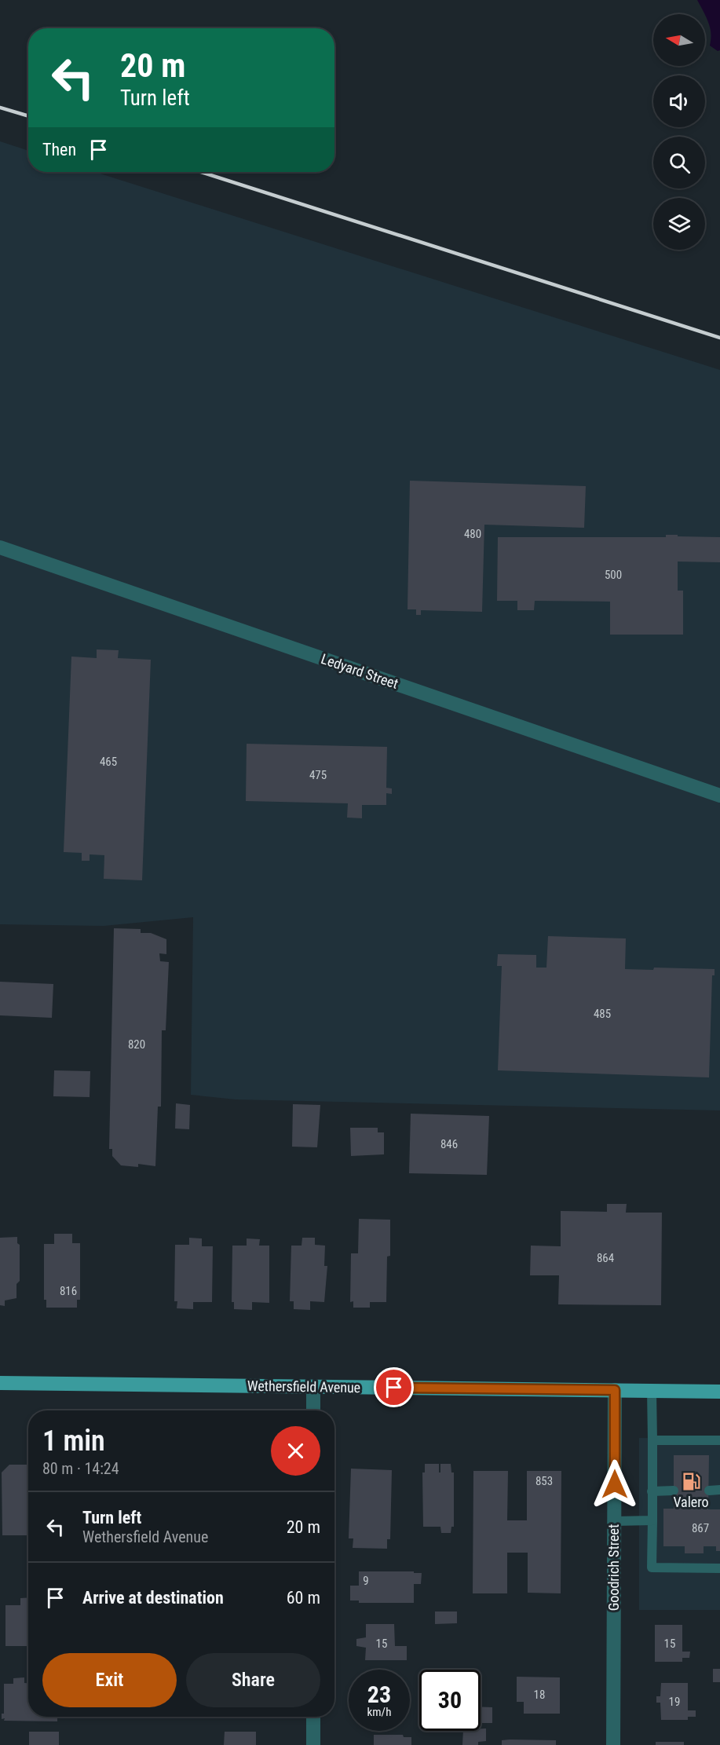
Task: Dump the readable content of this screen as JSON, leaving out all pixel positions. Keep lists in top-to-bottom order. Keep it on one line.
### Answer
{"streets":{"main road":["Wethersfield Avenue"],"street":["Ledyard Street","Goodrich Street"]},"crossings":[["Wethersfield Avenue","Goodrich Street"]],"places":{"fuel station":["Valero"]},"house_numbers":["480","500","465","475","485","820","846","864","816","853","867","9","15","15","18","19"],"north":"left","page":{"turn":["20 m","Turn left"],"then":"Then","heading":["1 min","80 m · 14:24"],"list":[{"name":"Turn left","note":"Wethersfield Avenue","value":"20 m"},{"name":"Arrive at destination","value":"60 m"}],"buttons":["Exit","Share"],"speed":"23 km/h","limit":"30"}}
